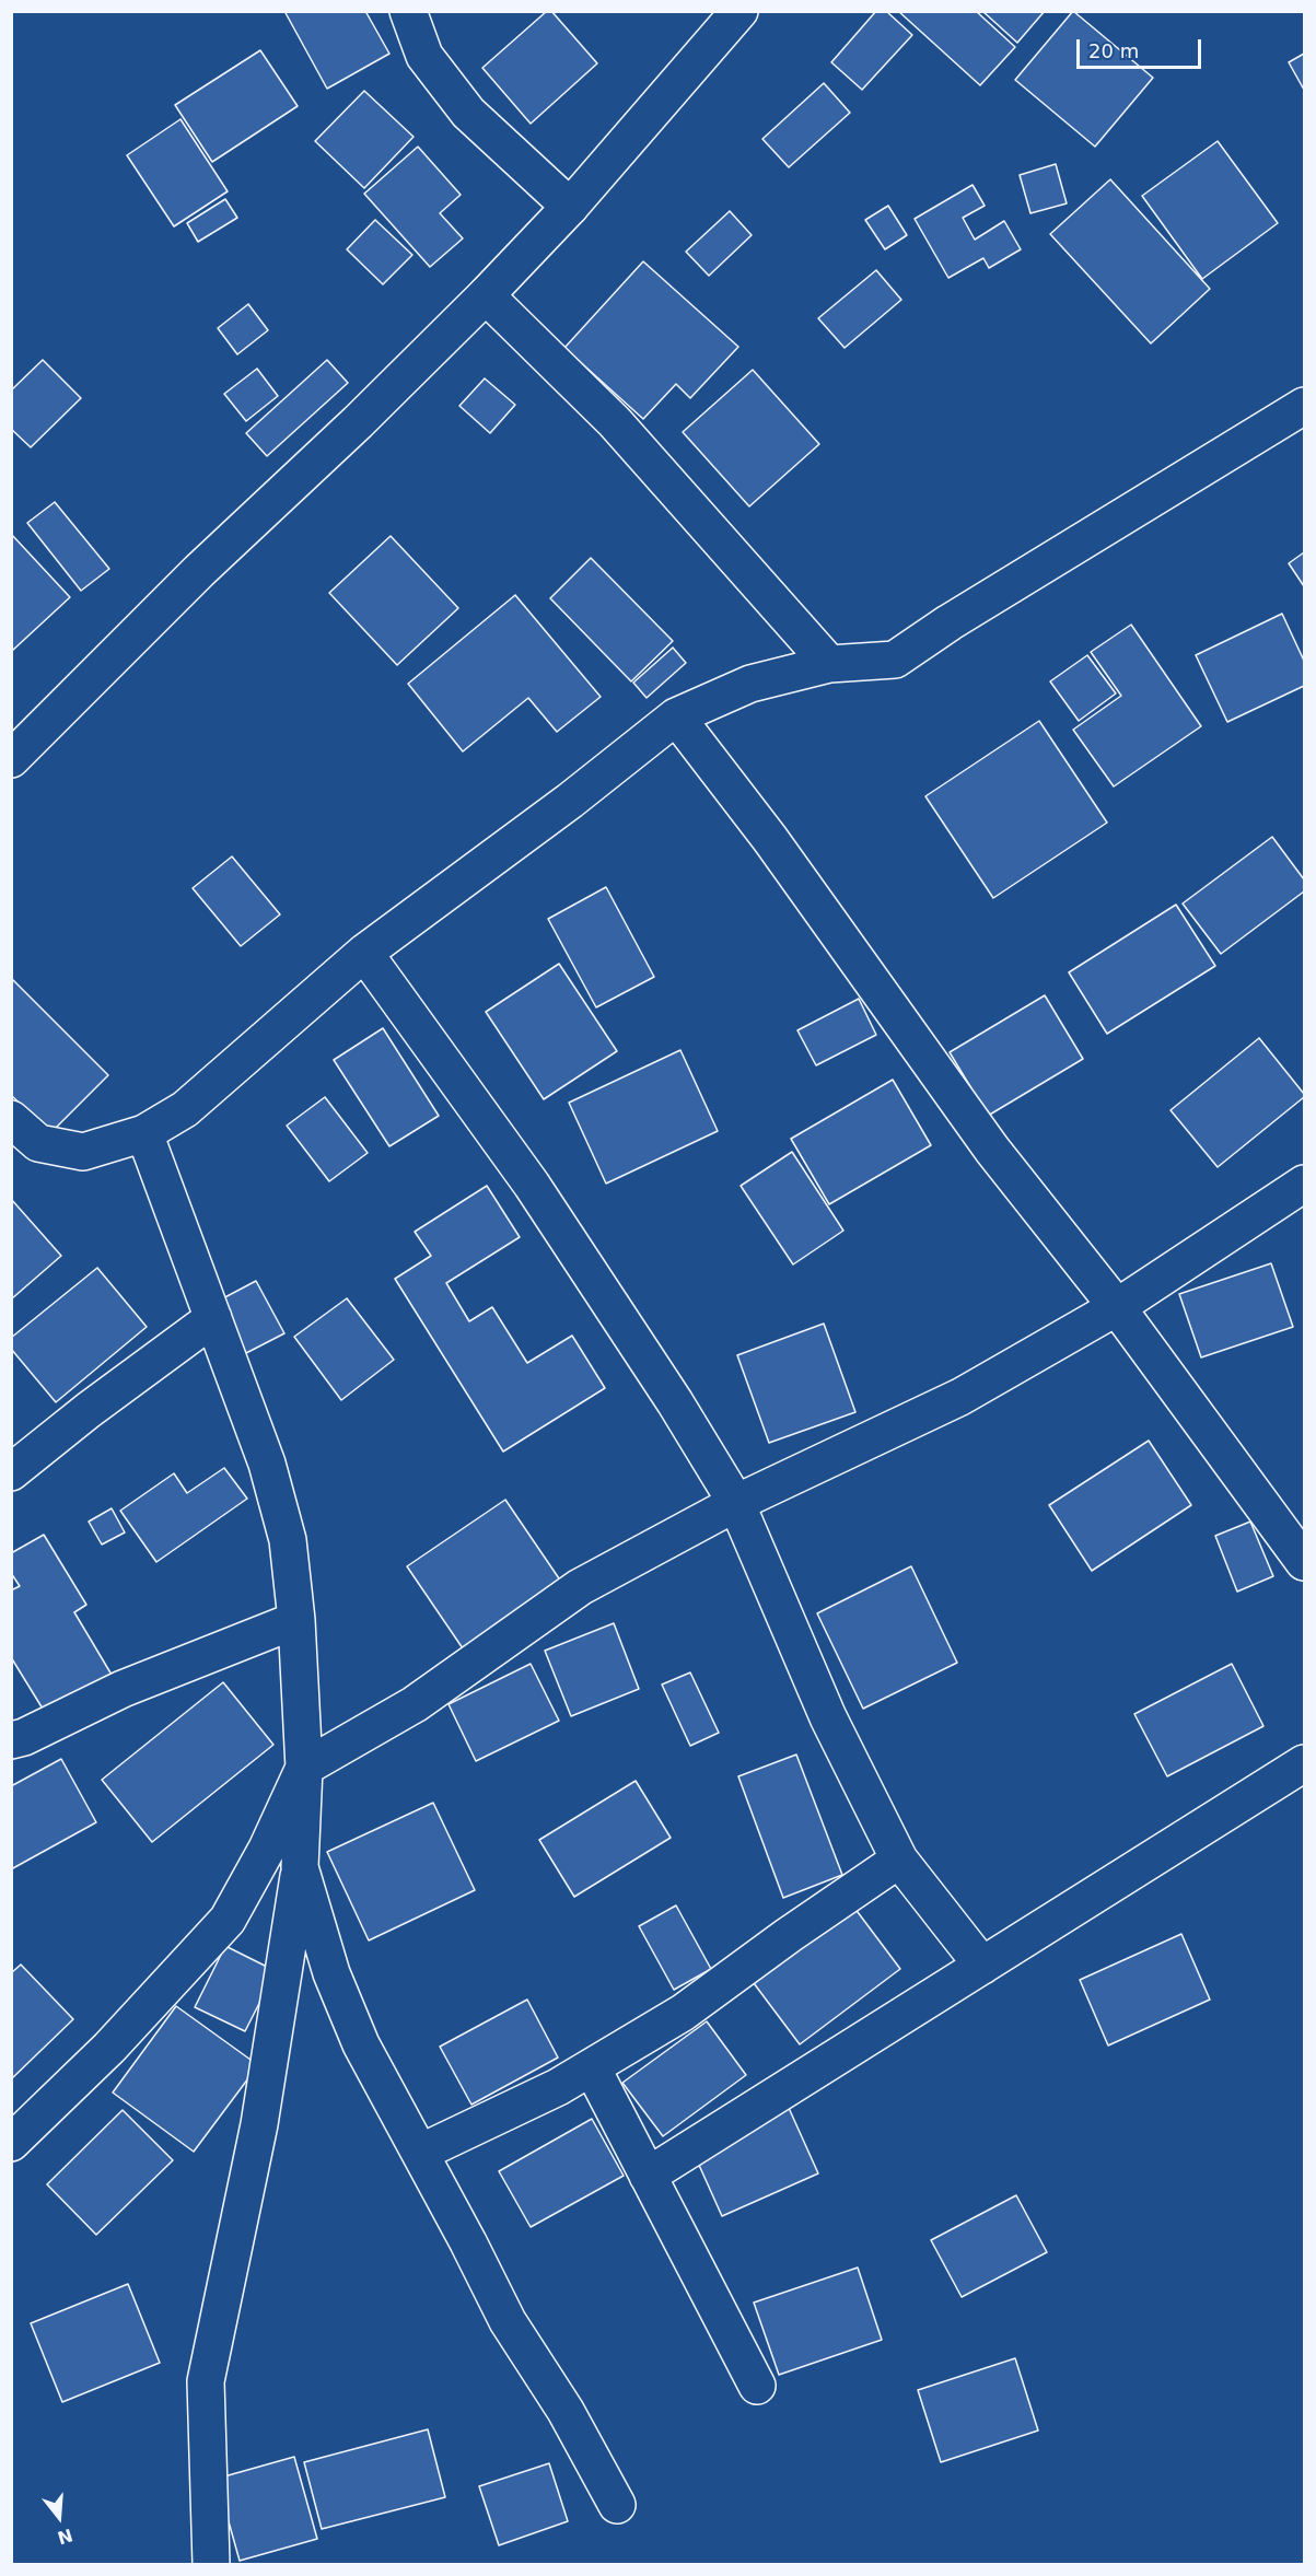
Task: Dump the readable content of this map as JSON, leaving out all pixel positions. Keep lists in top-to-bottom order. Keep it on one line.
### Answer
{"scale_bar":"20 m","north":"bottom"}
